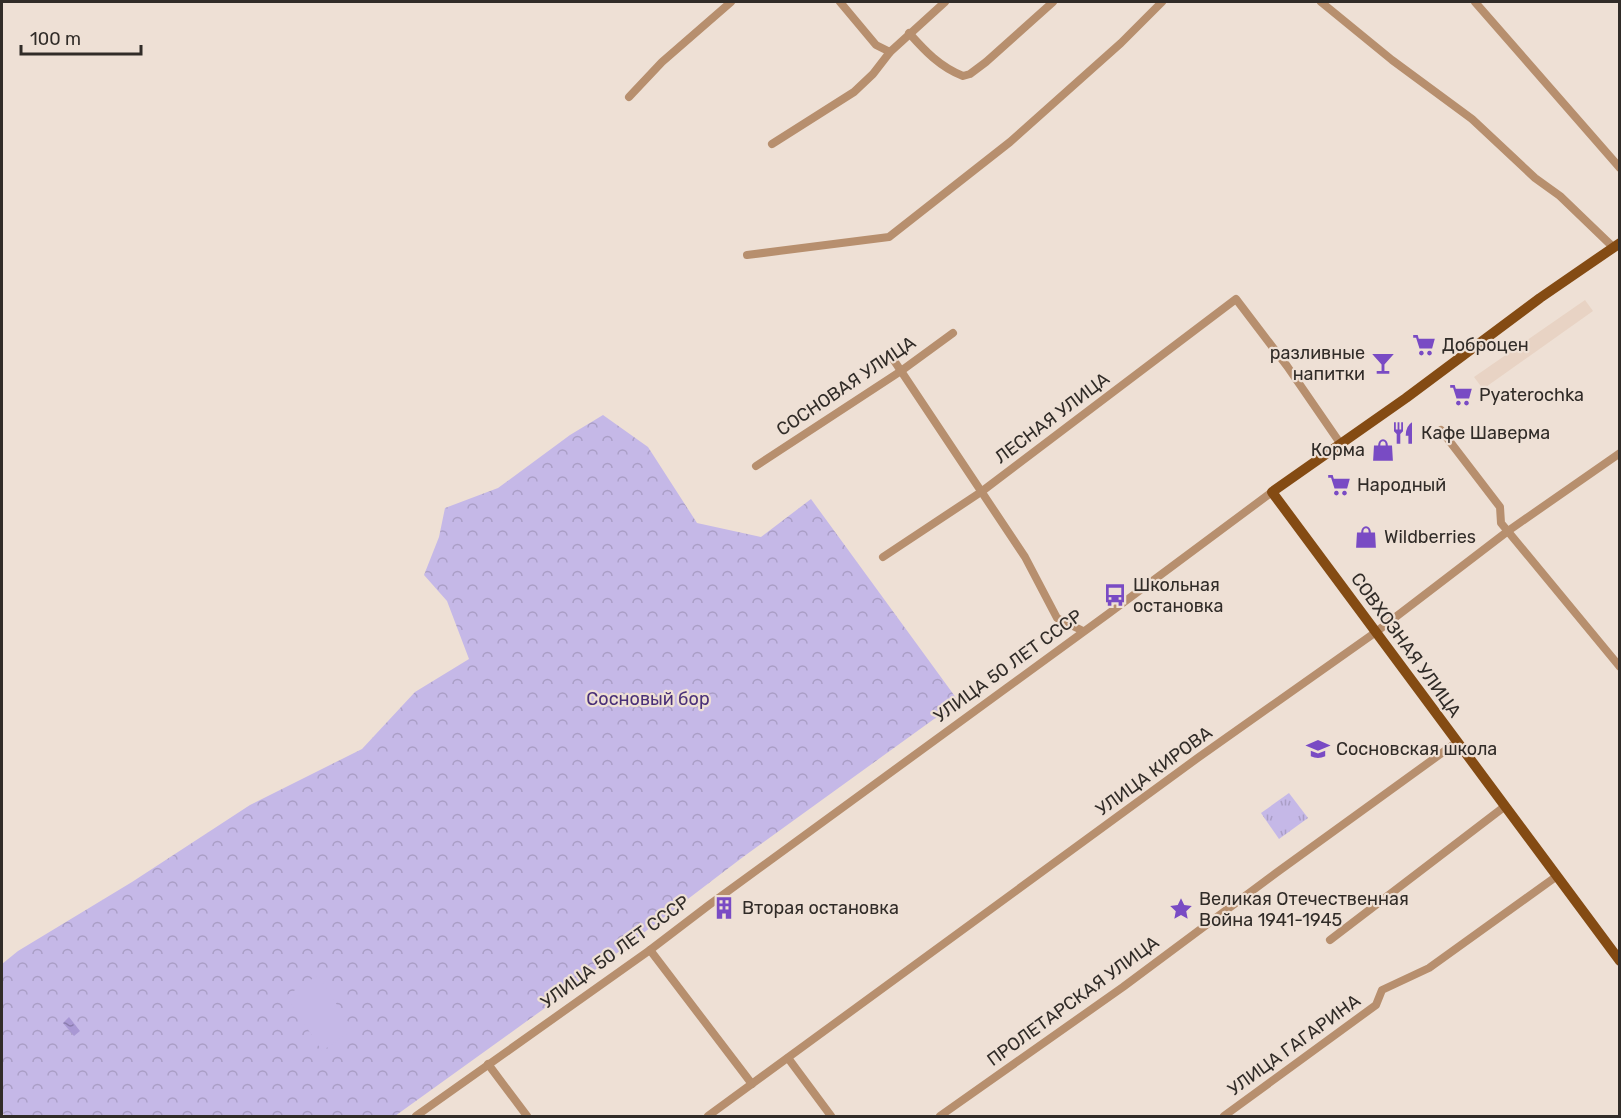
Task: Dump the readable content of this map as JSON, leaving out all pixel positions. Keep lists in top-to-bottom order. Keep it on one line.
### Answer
{"streets":{"main road":["СОВХОЗНАЯ УЛИЦА","УЛИЦА 50 ЛЕТ СССР"],"street":["СОСНОВАЯ УЛИЦА","ЛЕСНАЯ УЛИЦА","УЛИЦА КИРОВА","ПРОЛЕТАРСКАЯ УЛИЦА","УЛИЦА ГАГАРИНА"]},"crossings":[["ЛЕСНАЯ УЛИЦА","УЛИЦА 50 ЛЕТ СССР"],["СОВХОЗНАЯ УЛИЦА","УЛИЦА 50 ЛЕТ СССР"],["СОВХОЗНАЯ УЛИЦА","УЛИЦА КИРОВА"],["СОВХОЗНАЯ УЛИЦА","ПРОЛЕТАРСКАЯ УЛИЦА"],["СОВХОЗНАЯ УЛИЦА","УЛИЦА ГАГАРИНА"]],"parks":["Сосновый бор"],"places":{"supermarket":["Доброцен","Pyaterochka","Народный"],"bar":["разливные напитки"],"restaurant":["Кафе Шаверма"],"shop":["Корма","Wildberries"],"bus stop":["Школьная остановка"],"school or university":["Сосновская школа"],"building":["Вторая остановка"],"place":["Великая Отечественная Война 1941-1945"]},"scale_bar":"100 m"}
